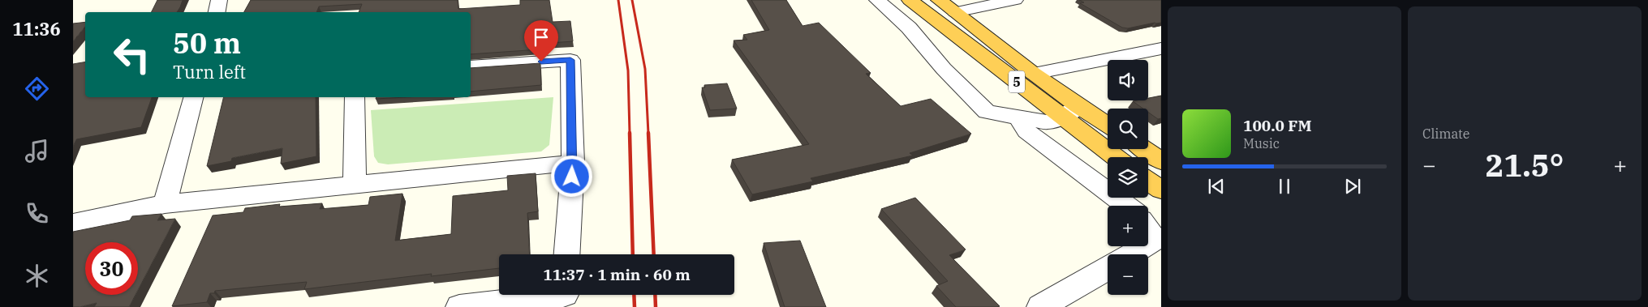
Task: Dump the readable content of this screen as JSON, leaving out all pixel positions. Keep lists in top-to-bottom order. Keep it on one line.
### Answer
{"streets":{"highway":["5"]},"page":{"tabs":"11:36","tile":"Climate","turn":["50 m","Turn left"],"map_buttons":["+","−"],"song":["100.0 FM","Music"],"heat":["−","21.5°","+"],"limit":"30","trip":"11:37 · 1 min · 60 m"}}
